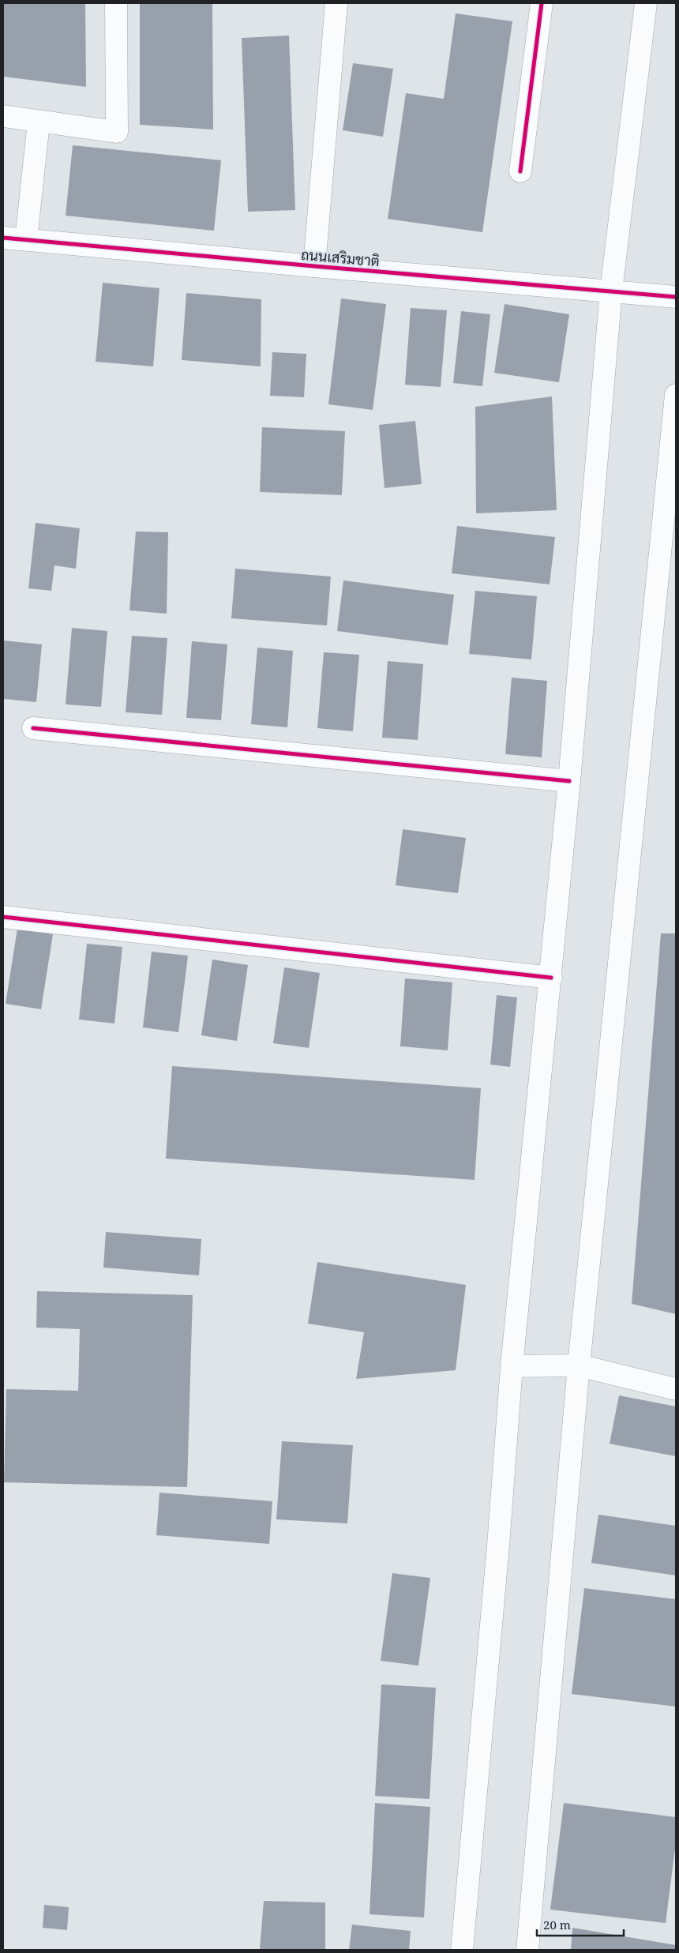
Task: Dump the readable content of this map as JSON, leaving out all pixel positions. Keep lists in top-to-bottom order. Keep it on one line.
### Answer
{"streets":{"main road":["ถนนเสริมชาติ"]},"scale_bar":"20 m"}
